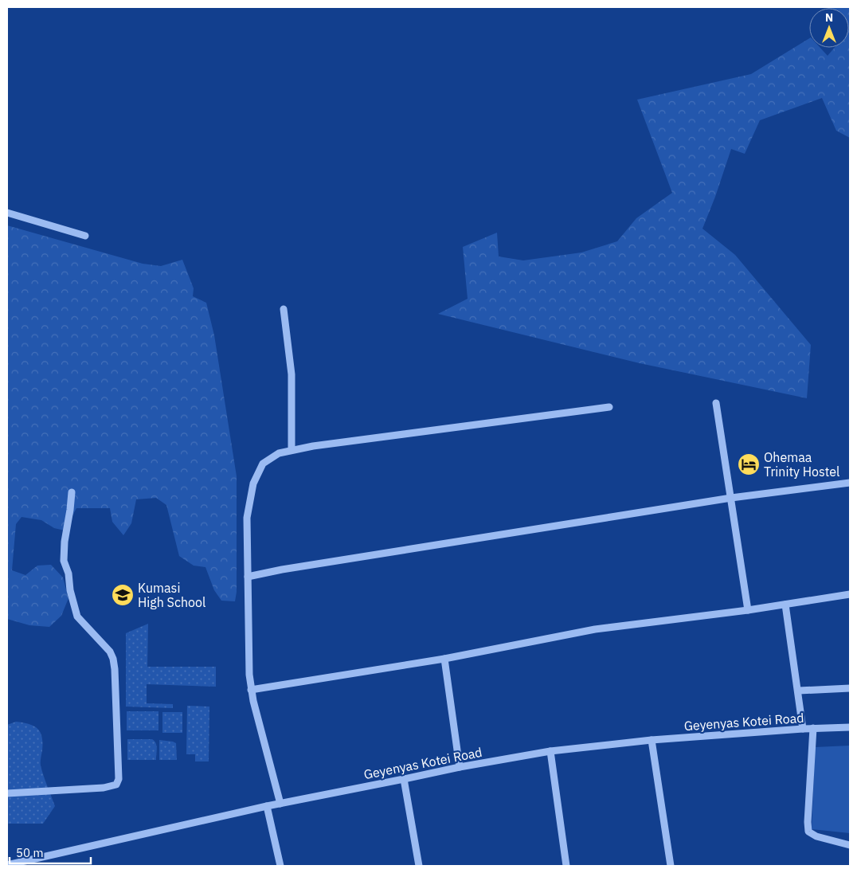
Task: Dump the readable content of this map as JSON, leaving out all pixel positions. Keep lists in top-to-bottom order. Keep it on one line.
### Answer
{"streets":{"street":["Geyenyas Kotei Road"]},"places":{"hotel":["Ohemaa Trinity Hostel"],"school or university":["Kumasi High School"]},"scale_bar":"50 m","north":"top"}
